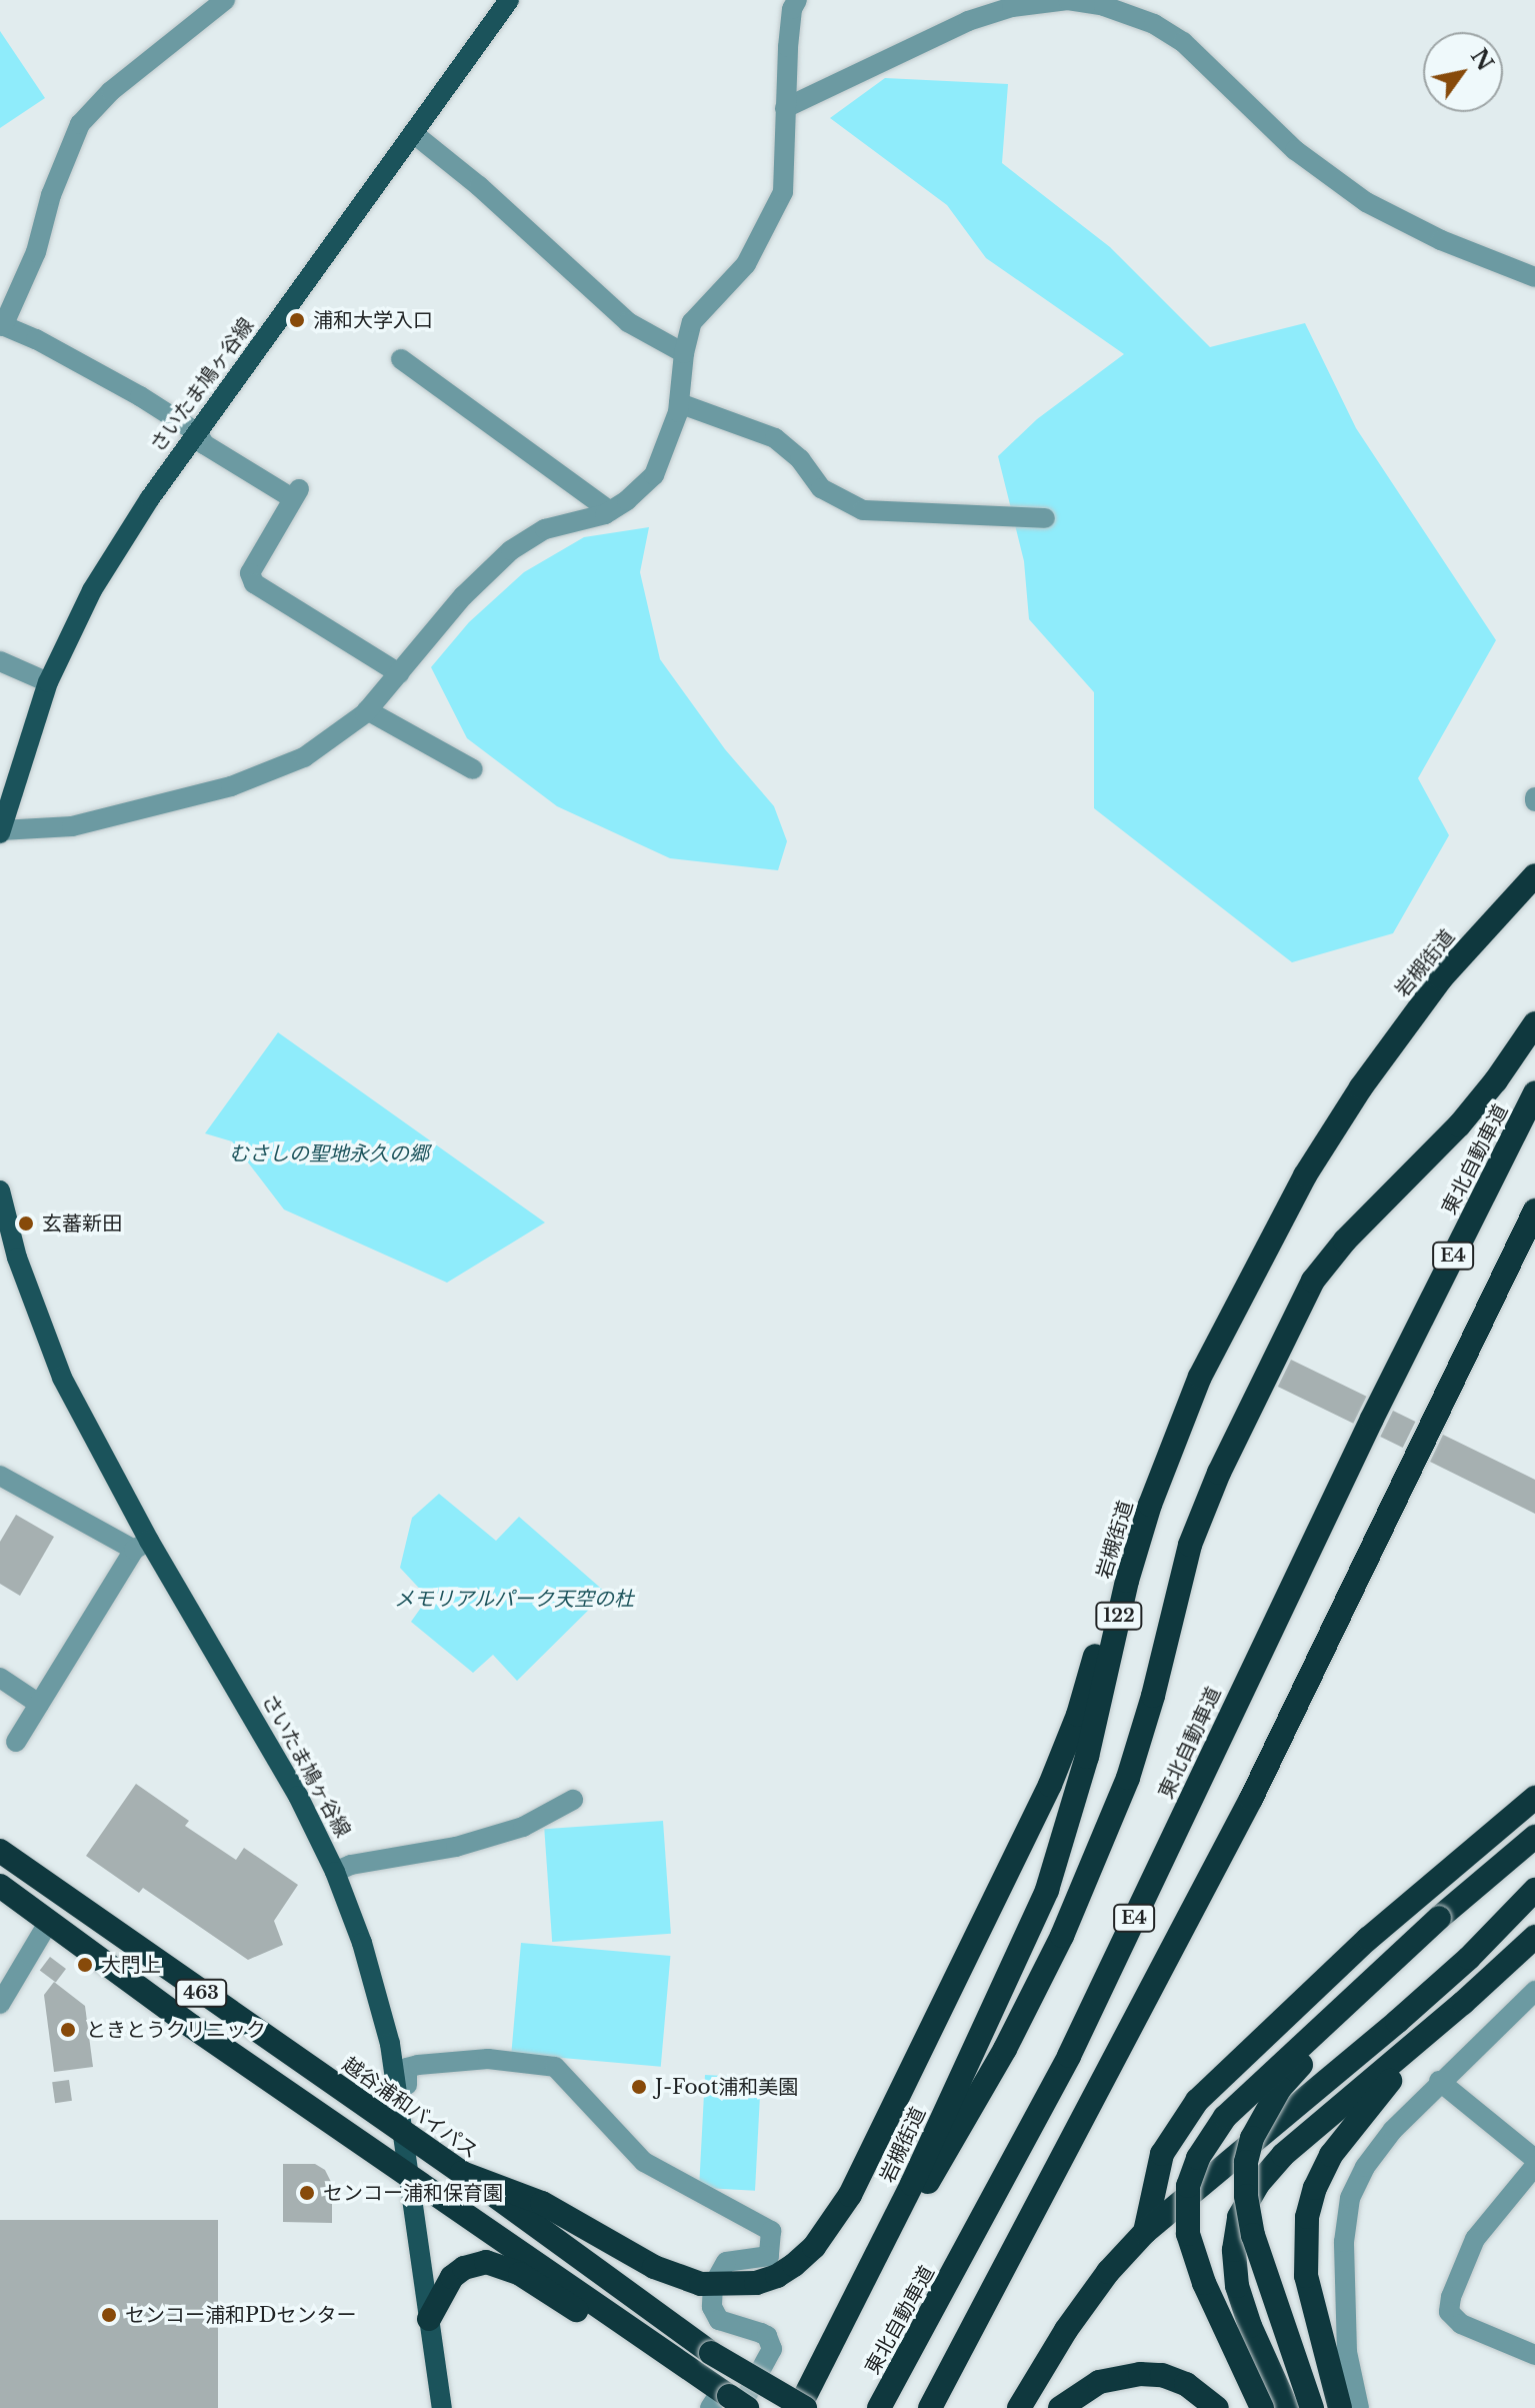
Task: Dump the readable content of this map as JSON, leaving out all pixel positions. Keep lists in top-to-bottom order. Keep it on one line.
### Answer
{"streets":{"highway":["岩槻街道","東北自動車道","E4","122","463","越谷浦和バイパス"],"main road":["さいたま鳩ヶ谷線"]},"crossings":[["さいたま鳩ヶ谷線","463"],["さいたま鳩ヶ谷線","越谷浦和バイパス"]],"parks":["むさしの聖地永久の郷","メモリアルパーク天空の杜"],"places":["浦和大学入口","玄蕃新田","大門上","ときとうクリニック","J-Foot浦和美園","センコー浦和保育園","センコー浦和PDセンター"],"north":"top right"}
